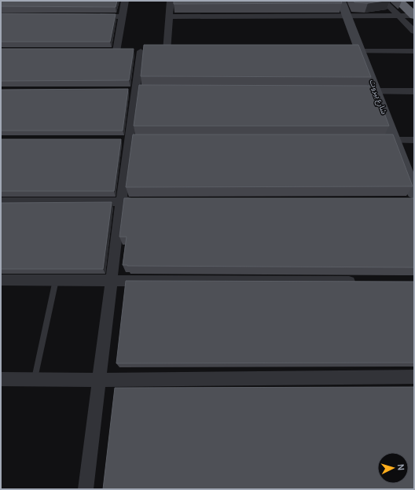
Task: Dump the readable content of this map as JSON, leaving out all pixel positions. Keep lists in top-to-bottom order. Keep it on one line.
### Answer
{"streets":{"street":["شارع بيروت"]},"north":"right"}
